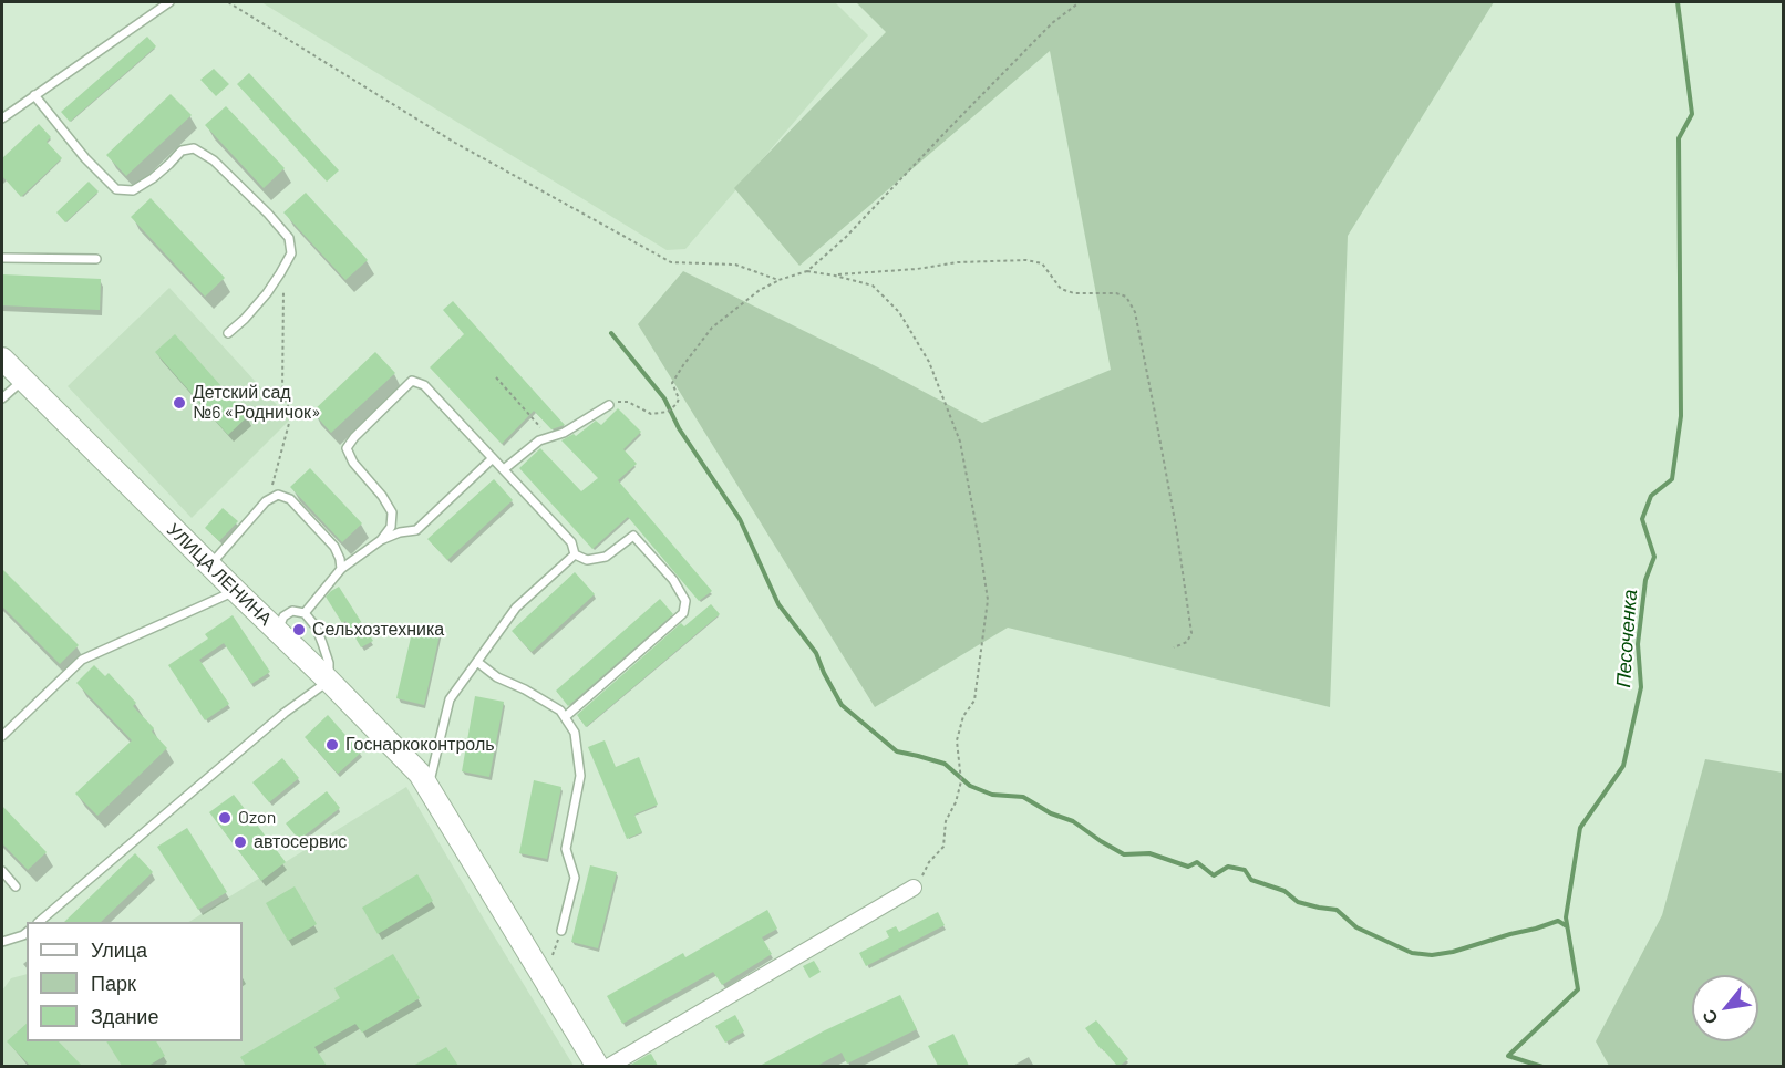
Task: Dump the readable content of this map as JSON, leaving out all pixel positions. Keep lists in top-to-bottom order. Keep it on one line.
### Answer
{"streets":{"street":["УЛИЦА ЛЕНИНА"]},"water":["Песоченка"],"places":["Детский сад №6 «Родничок»","Сельхозтехника","Госнаркоконтроль","Ozon","автосервис"],"legend":["Улица","Парк","Здание"],"north":"bottom left"}
